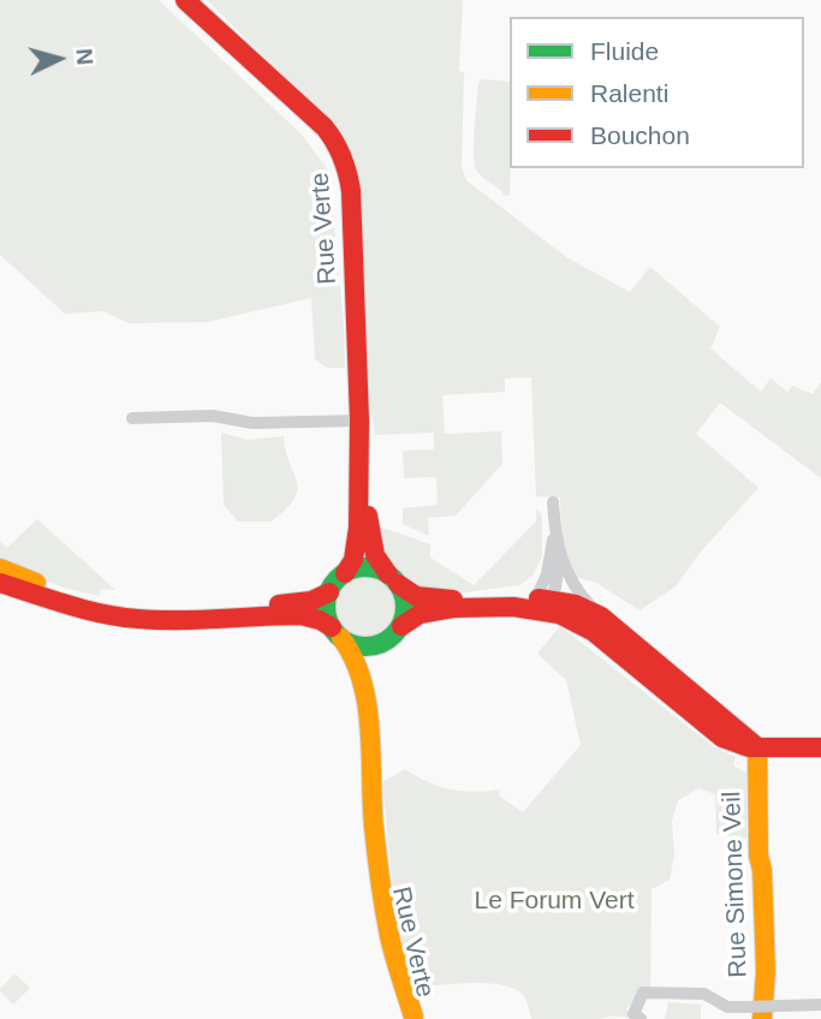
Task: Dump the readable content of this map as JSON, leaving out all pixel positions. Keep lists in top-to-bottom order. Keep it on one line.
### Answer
{"streets":{"main road":["Rue Verte","Rue Simone Veil"]},"parks":["Le Forum Vert"],"legend":["Fluide","Ralenti","Bouchon"],"north":"right"}
